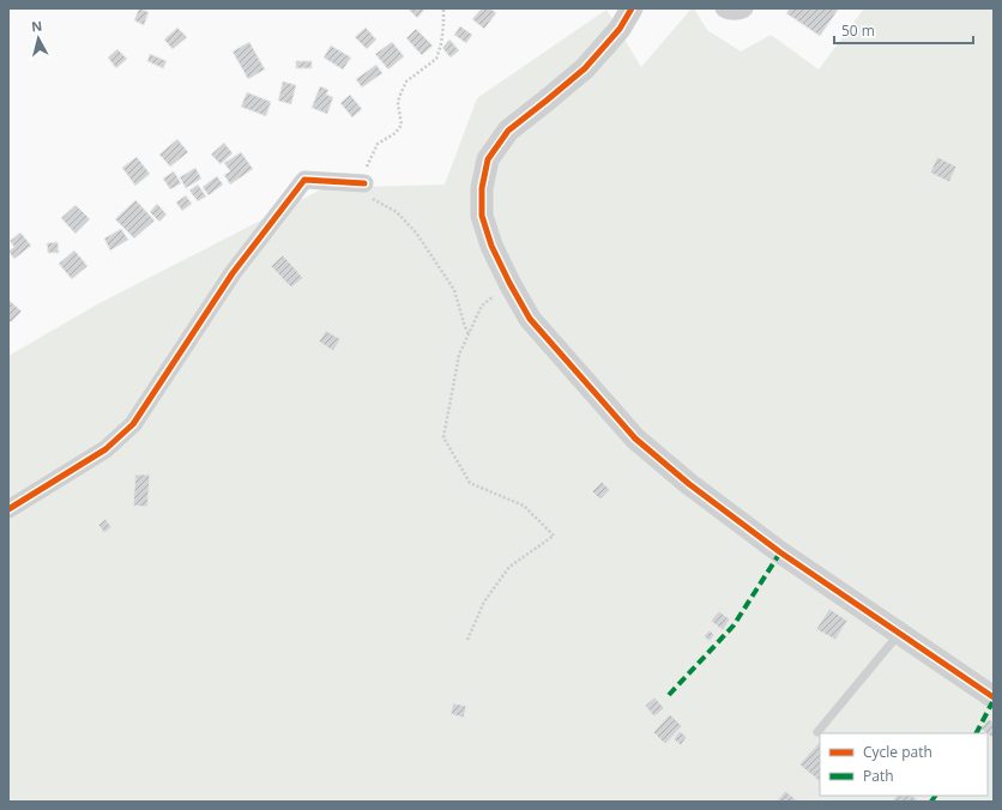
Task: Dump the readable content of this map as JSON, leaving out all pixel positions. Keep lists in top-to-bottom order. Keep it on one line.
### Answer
{"legend":["Cycle path","Path"],"scale_bar":"50 m","north":"top"}
